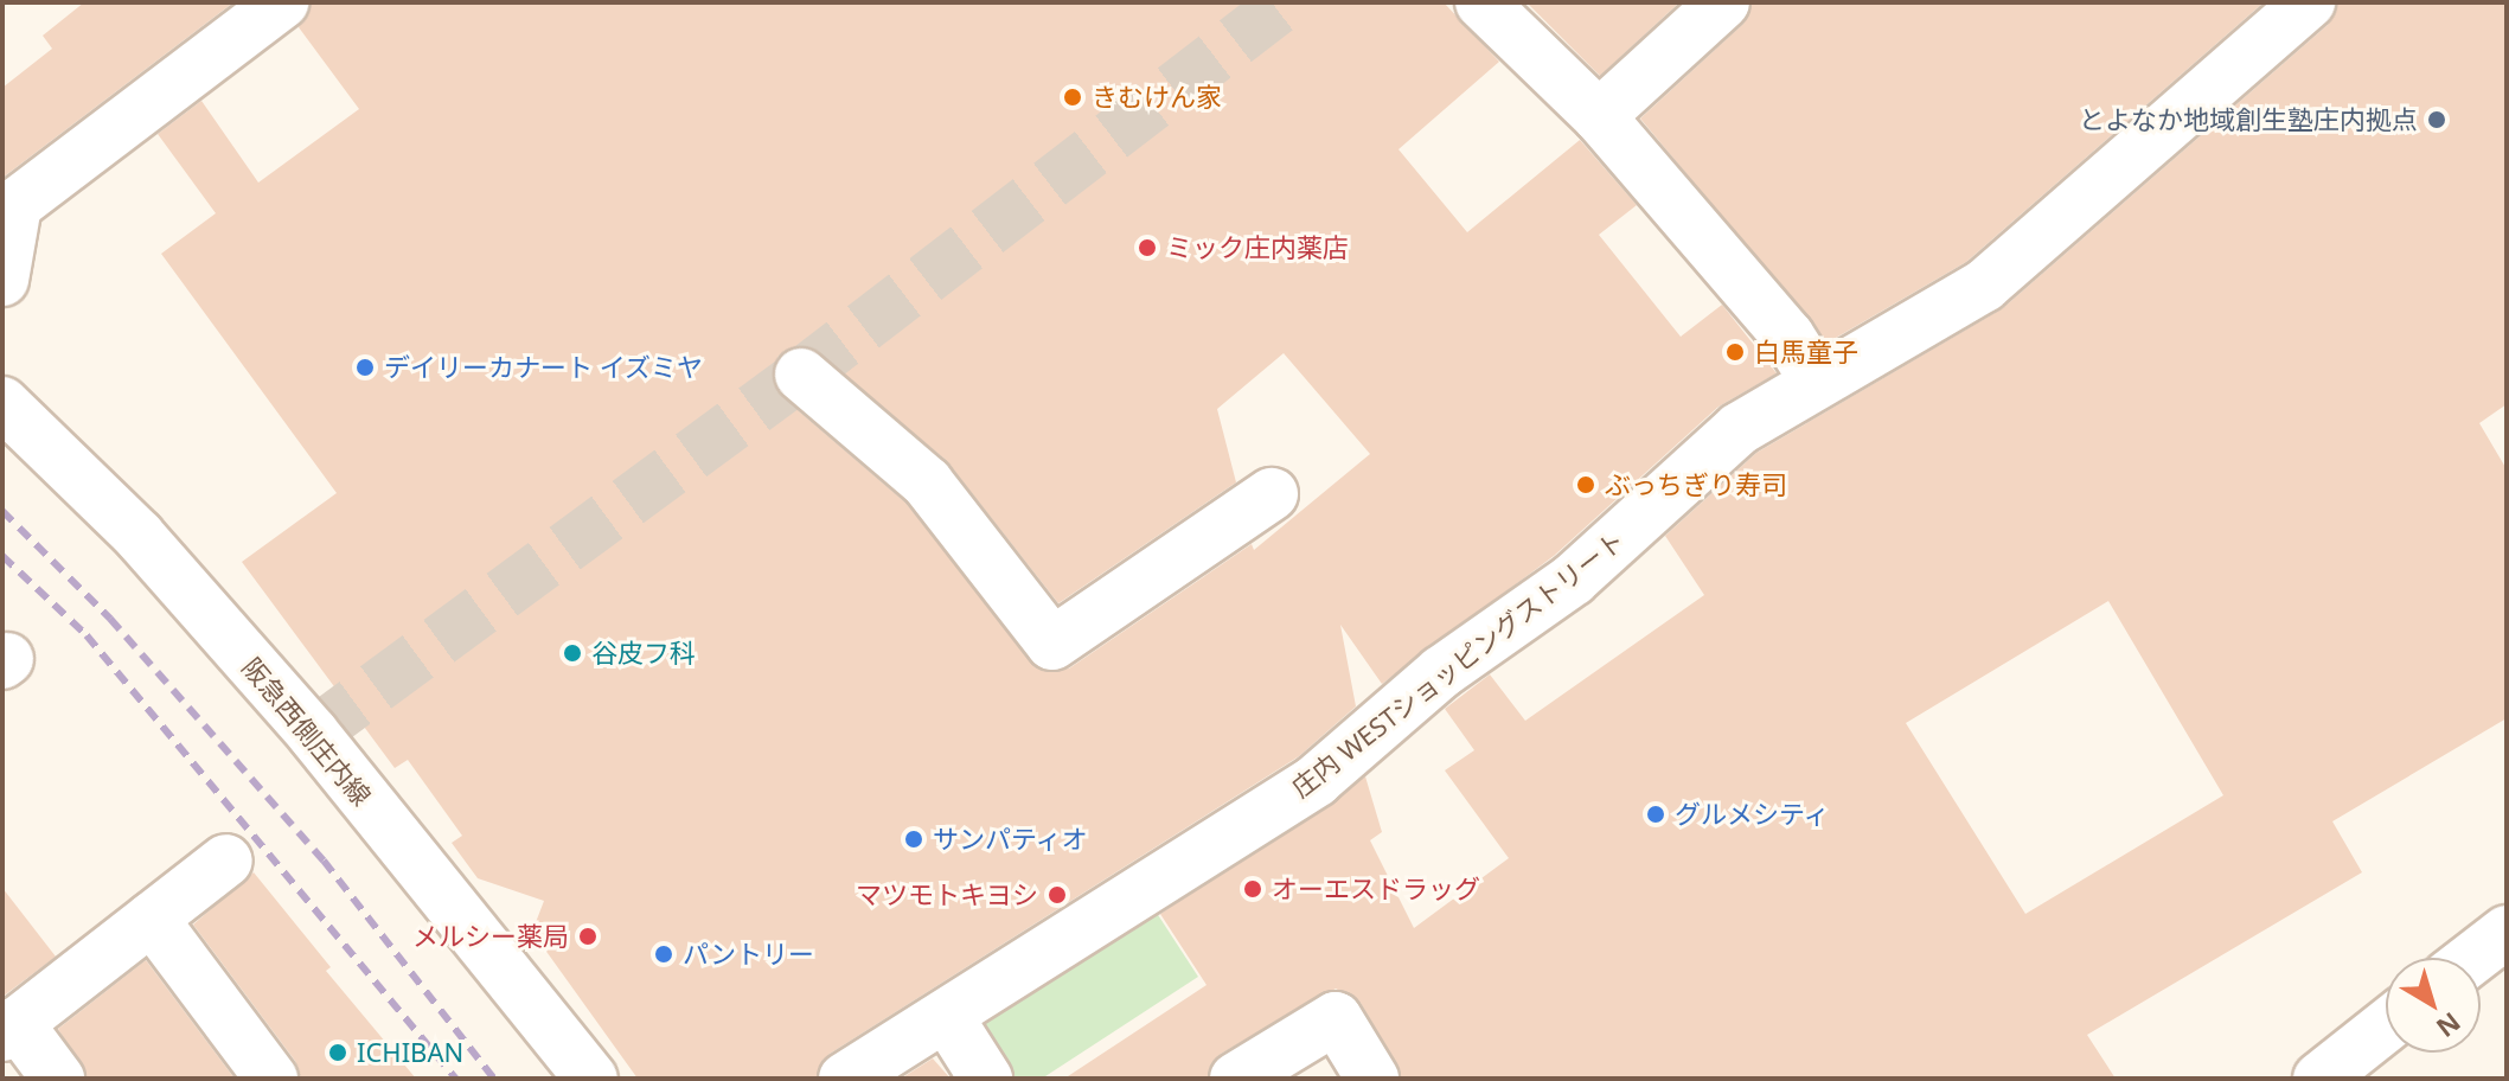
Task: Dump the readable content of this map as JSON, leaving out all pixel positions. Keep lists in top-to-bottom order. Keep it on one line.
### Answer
{"streets":{"street":["庄内 WESTショッピングストリート","阪急西側庄内線"]},"places":["きむけん家","とよなか地域創生塾庄内拠点","ミック庄内薬店","白馬童子","デイリーカナート イズミヤ","ぶっちぎり寿司","谷皮フ科","グルメシティ","サンパティオ","オーエスドラッグ","マツモトキヨシ","メルシー薬局","パントリー","ICHIBAN"],"north":"bottom right"}
